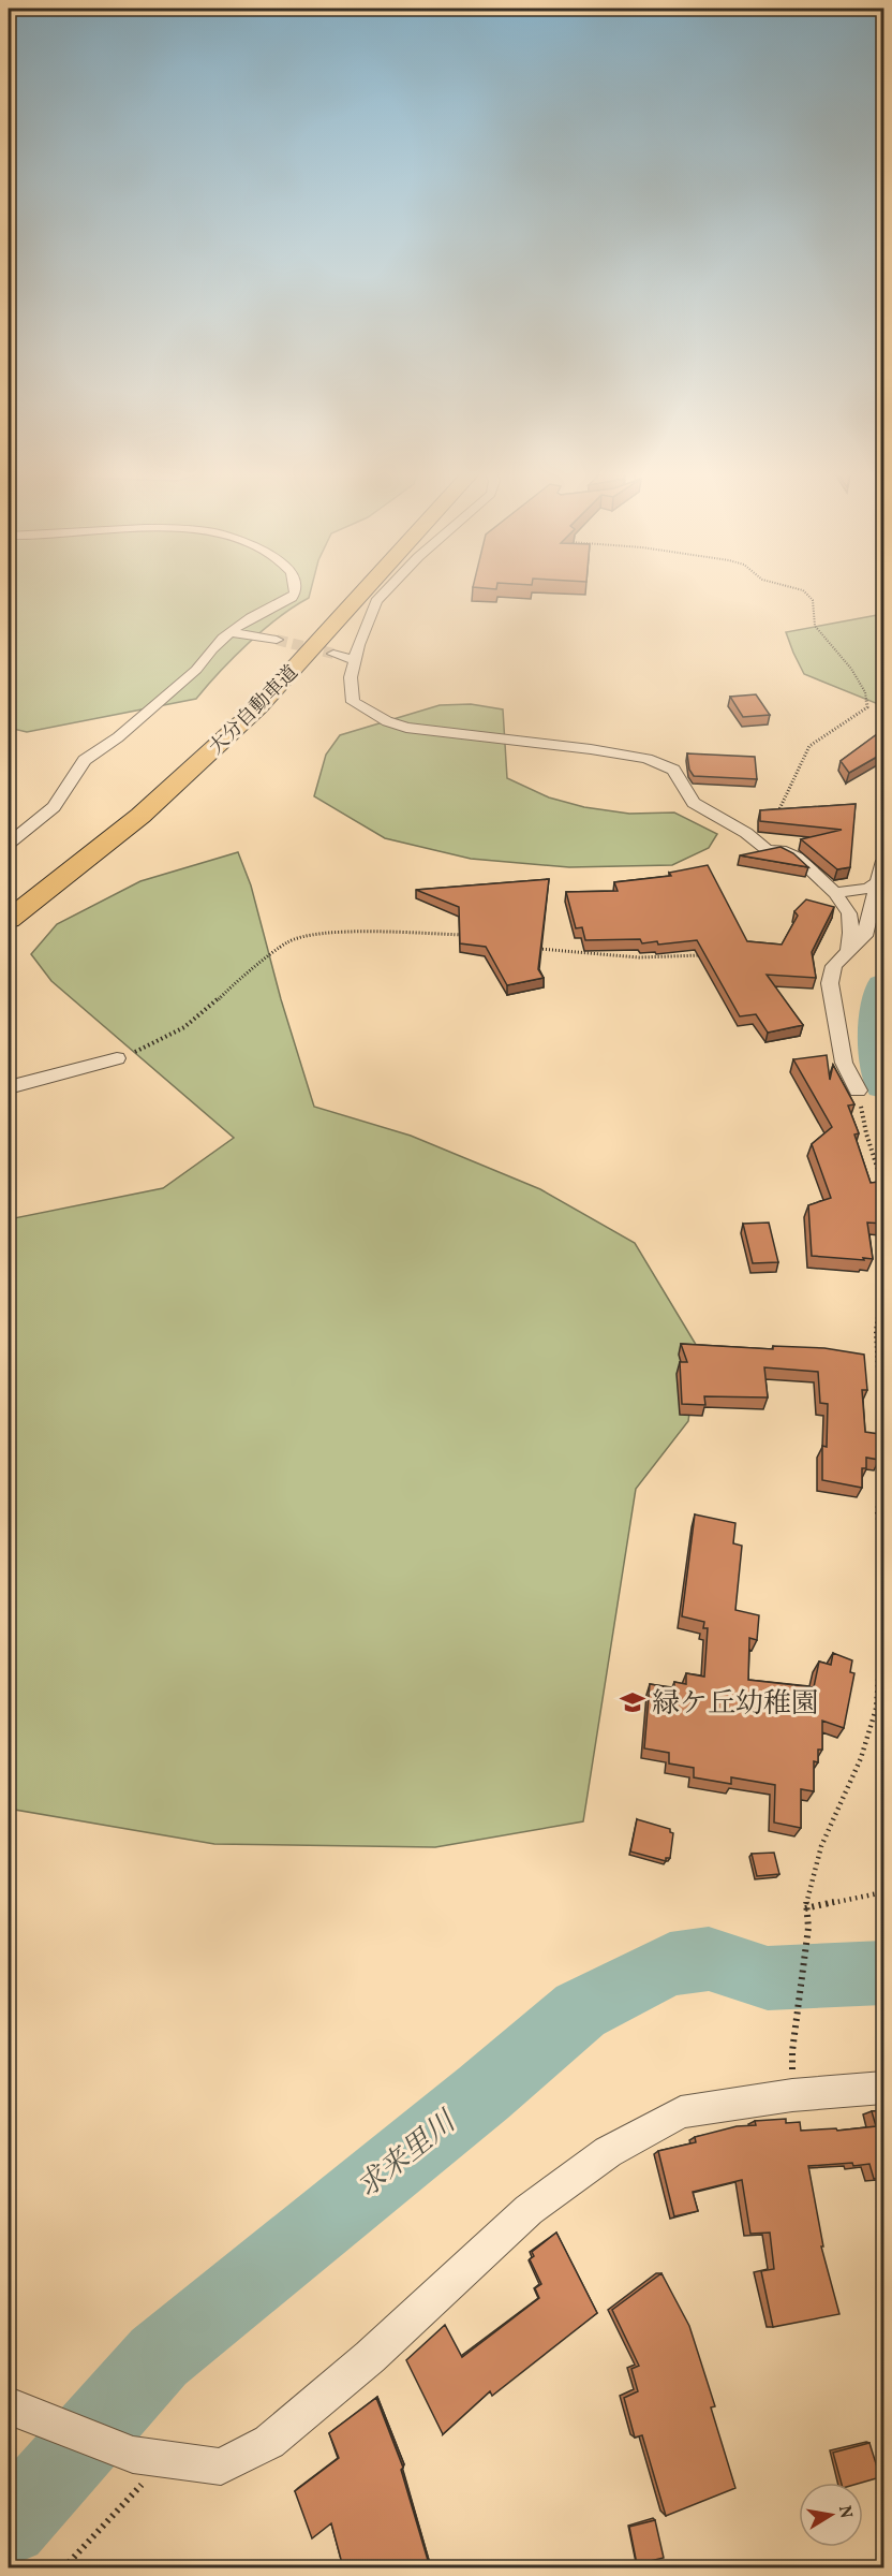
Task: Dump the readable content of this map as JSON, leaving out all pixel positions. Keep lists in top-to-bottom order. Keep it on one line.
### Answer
{"streets":{"highway":["大分自動車道"]},"water":["求来里川"],"places":{"school or university":["緑ケ丘幼稚園"]},"north":"right"}
